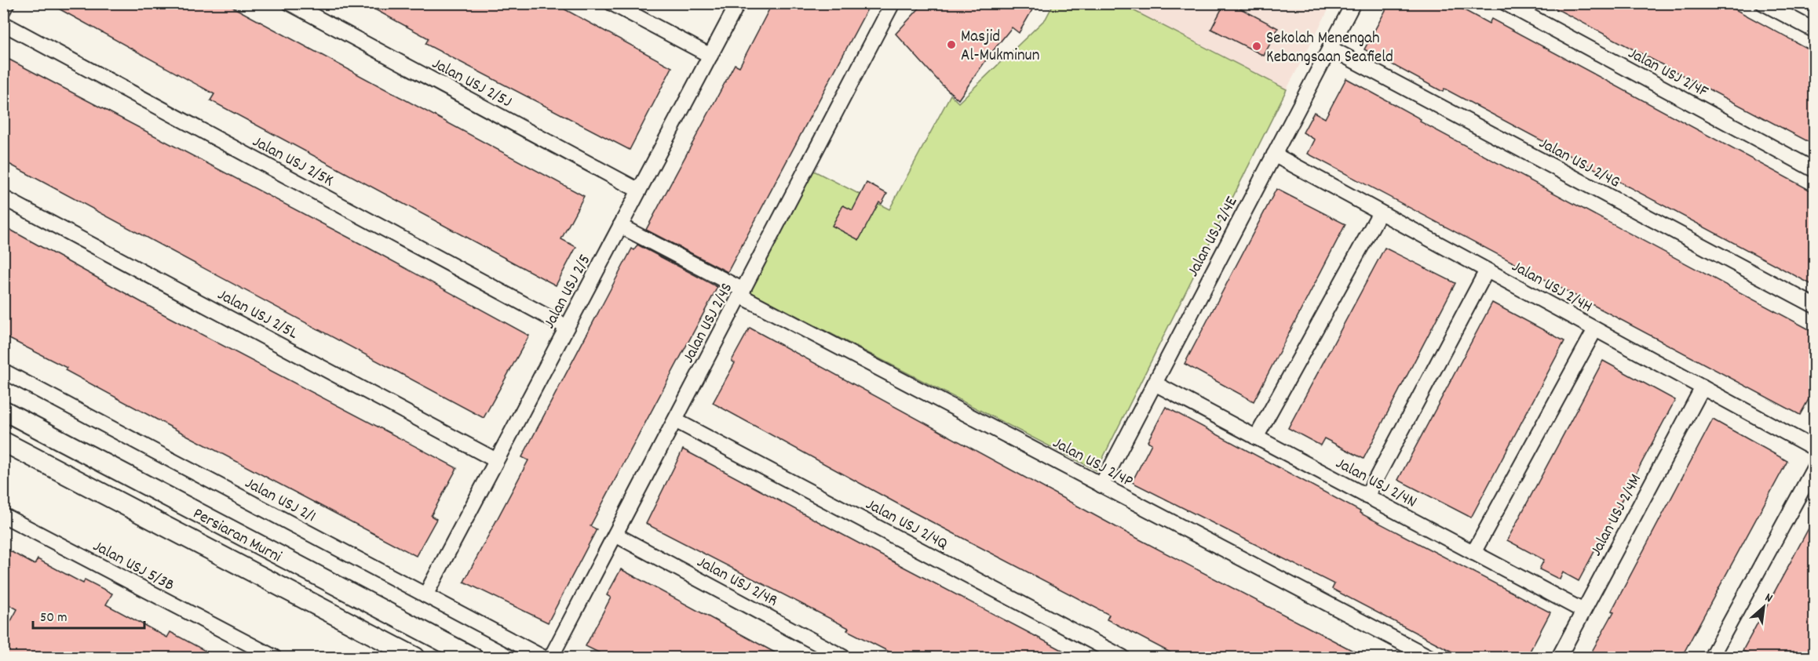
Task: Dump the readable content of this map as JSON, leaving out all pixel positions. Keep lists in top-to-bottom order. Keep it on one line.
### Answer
{"streets":{"main road":["Persiaran Murni"],"street":["Jalan USJ 2/4F","Jalan USJ 2/5J","Jalan USJ 2/5K","Jalan USJ 2/4G","Jalan USJ 2/4E","Jalan USJ 2/4H","Jalan USJ 2/5","Jalan USJ 2/5L","Jalan USJ 2/4S","Jalan USJ 2/4P","Jalan USJ 2/4N","Jalan USJ 2/1","Jalan USJ 2/4M","Jalan USJ 2/4Q","Jalan USJ 5/3B","Jalan USJ 2/4R"]},"crossings":[["Jalan USJ 2/5J","Jalan USJ 2/5"],["Jalan USJ 2/5K","Jalan USJ 2/5"],["Jalan USJ 2/4G","Jalan USJ 2/4E"],["Jalan USJ 2/4E","Jalan USJ 2/4H"],["Jalan USJ 2/4E","Jalan USJ 2/4P"],["Jalan USJ 2/4E","Jalan USJ 2/4N"],["Jalan USJ 2/4H","Jalan USJ 2/4M"],["Jalan USJ 2/5","Jalan USJ 2/5L"],["Jalan USJ 2/5","Jalan USJ 2/4P"],["Jalan USJ 2/5","Jalan USJ 2/1"],["Jalan USJ 2/4S","Jalan USJ 2/4P"],["Jalan USJ 2/4S","Jalan USJ 2/4Q"],["Jalan USJ 2/4S","Jalan USJ 2/4R"],["Jalan USJ 2/4N","Jalan USJ 2/4M"]],"places":["Masjid Al-Mukminun","Sekolah Menengah Kebangsaan Seafield"],"scale_bar":"50 m","north":"top right"}
